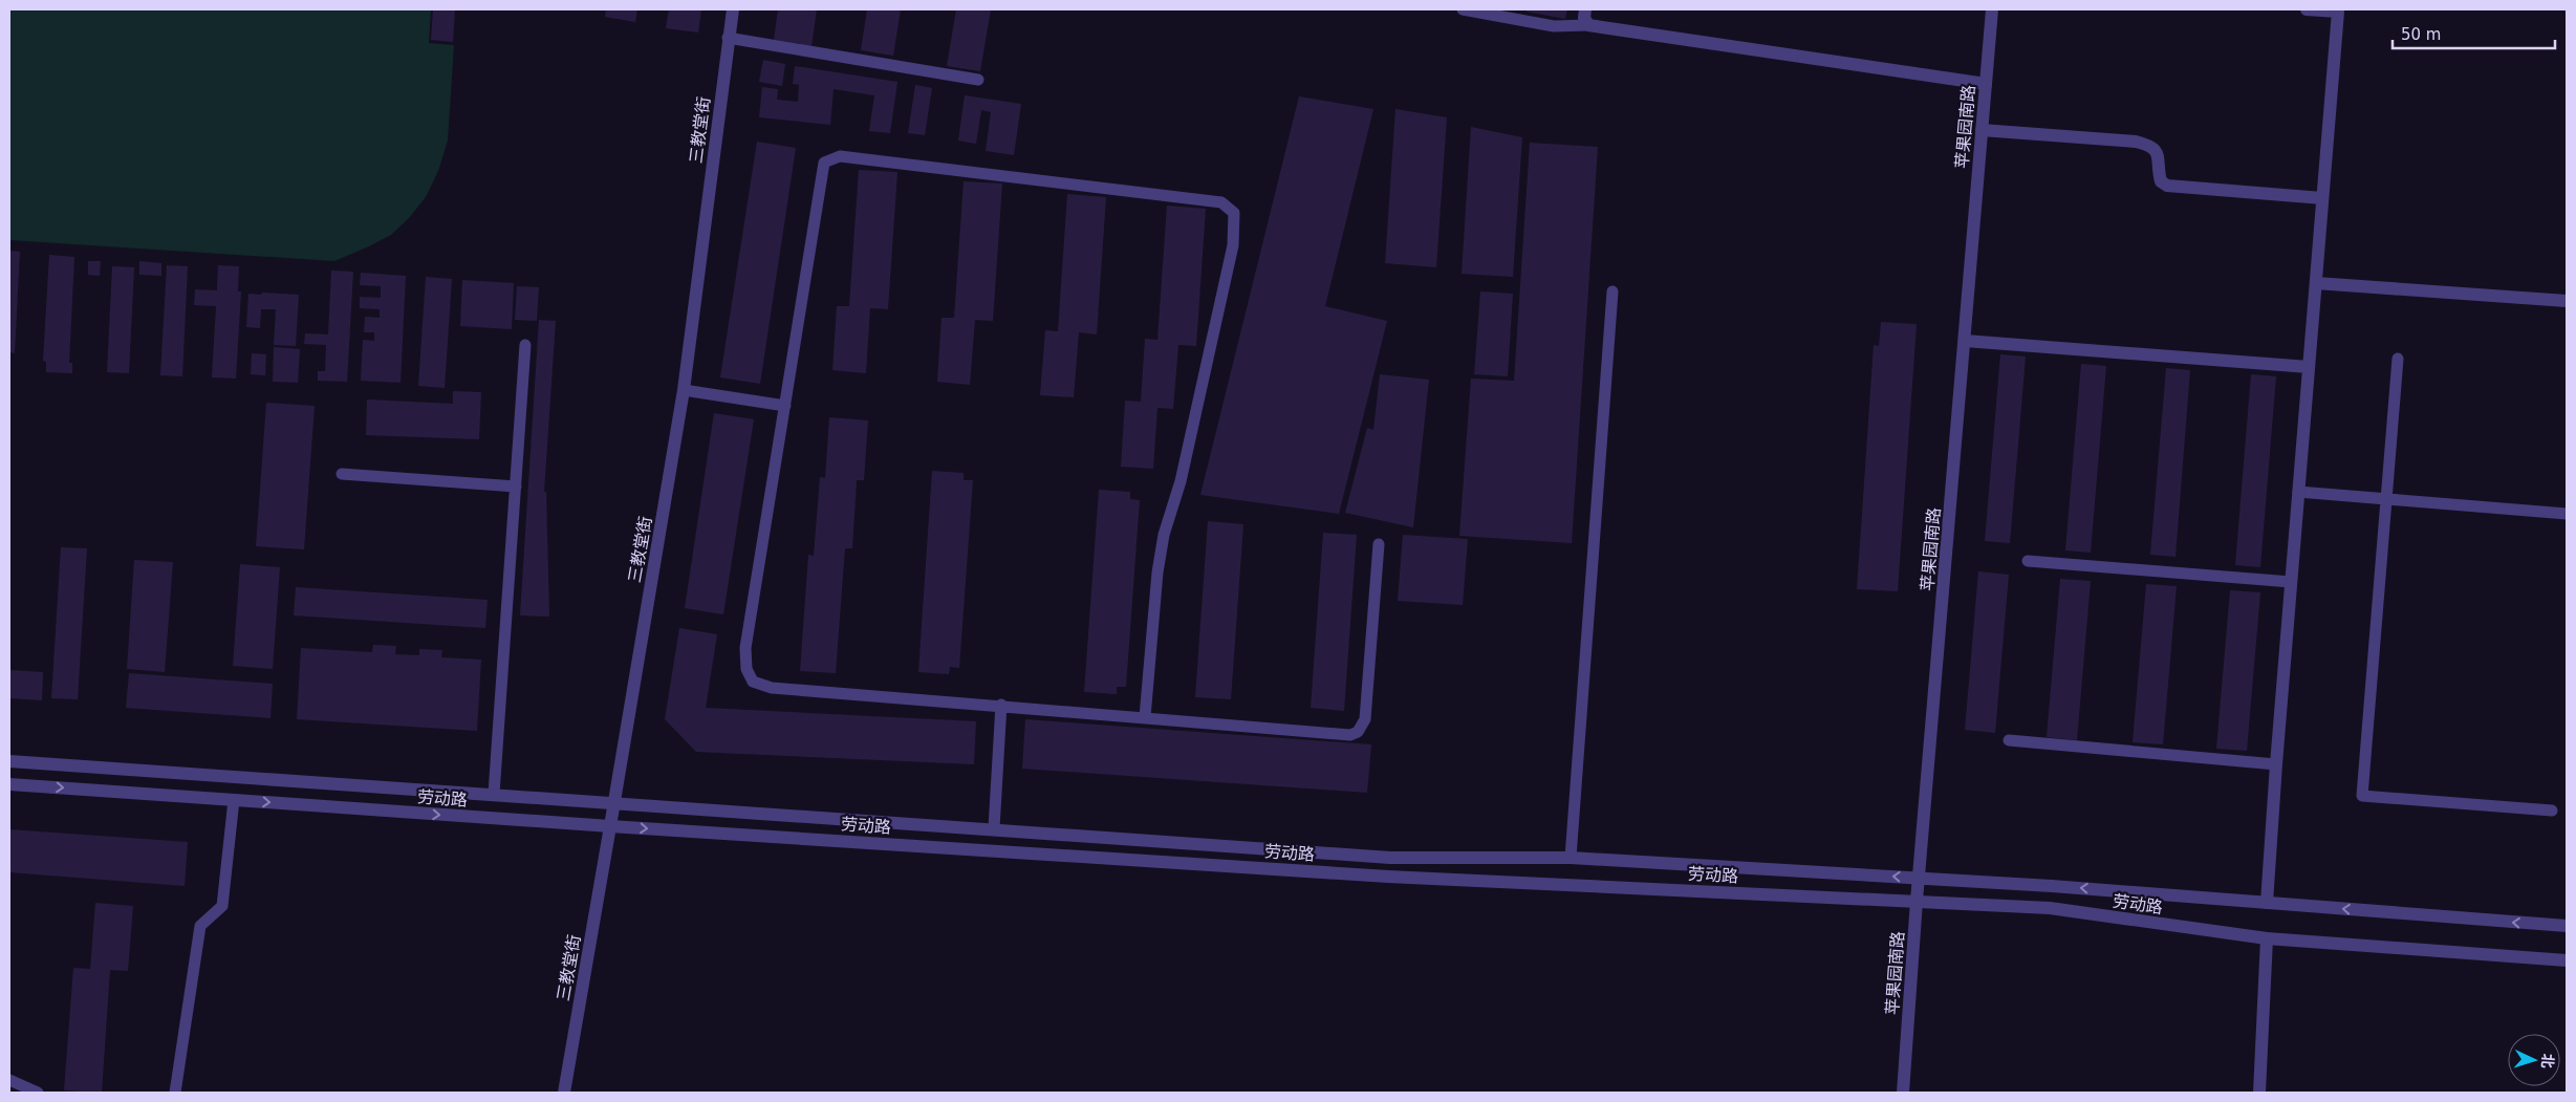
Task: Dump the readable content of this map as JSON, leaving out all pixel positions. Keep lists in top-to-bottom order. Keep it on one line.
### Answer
{"streets":{"street":["苹果园南路","三教堂街","劳动路"]},"crossings":[["苹果园南路","劳动路"],["三教堂街","劳动路"]],"scale_bar":"50 m","north":"right"}
